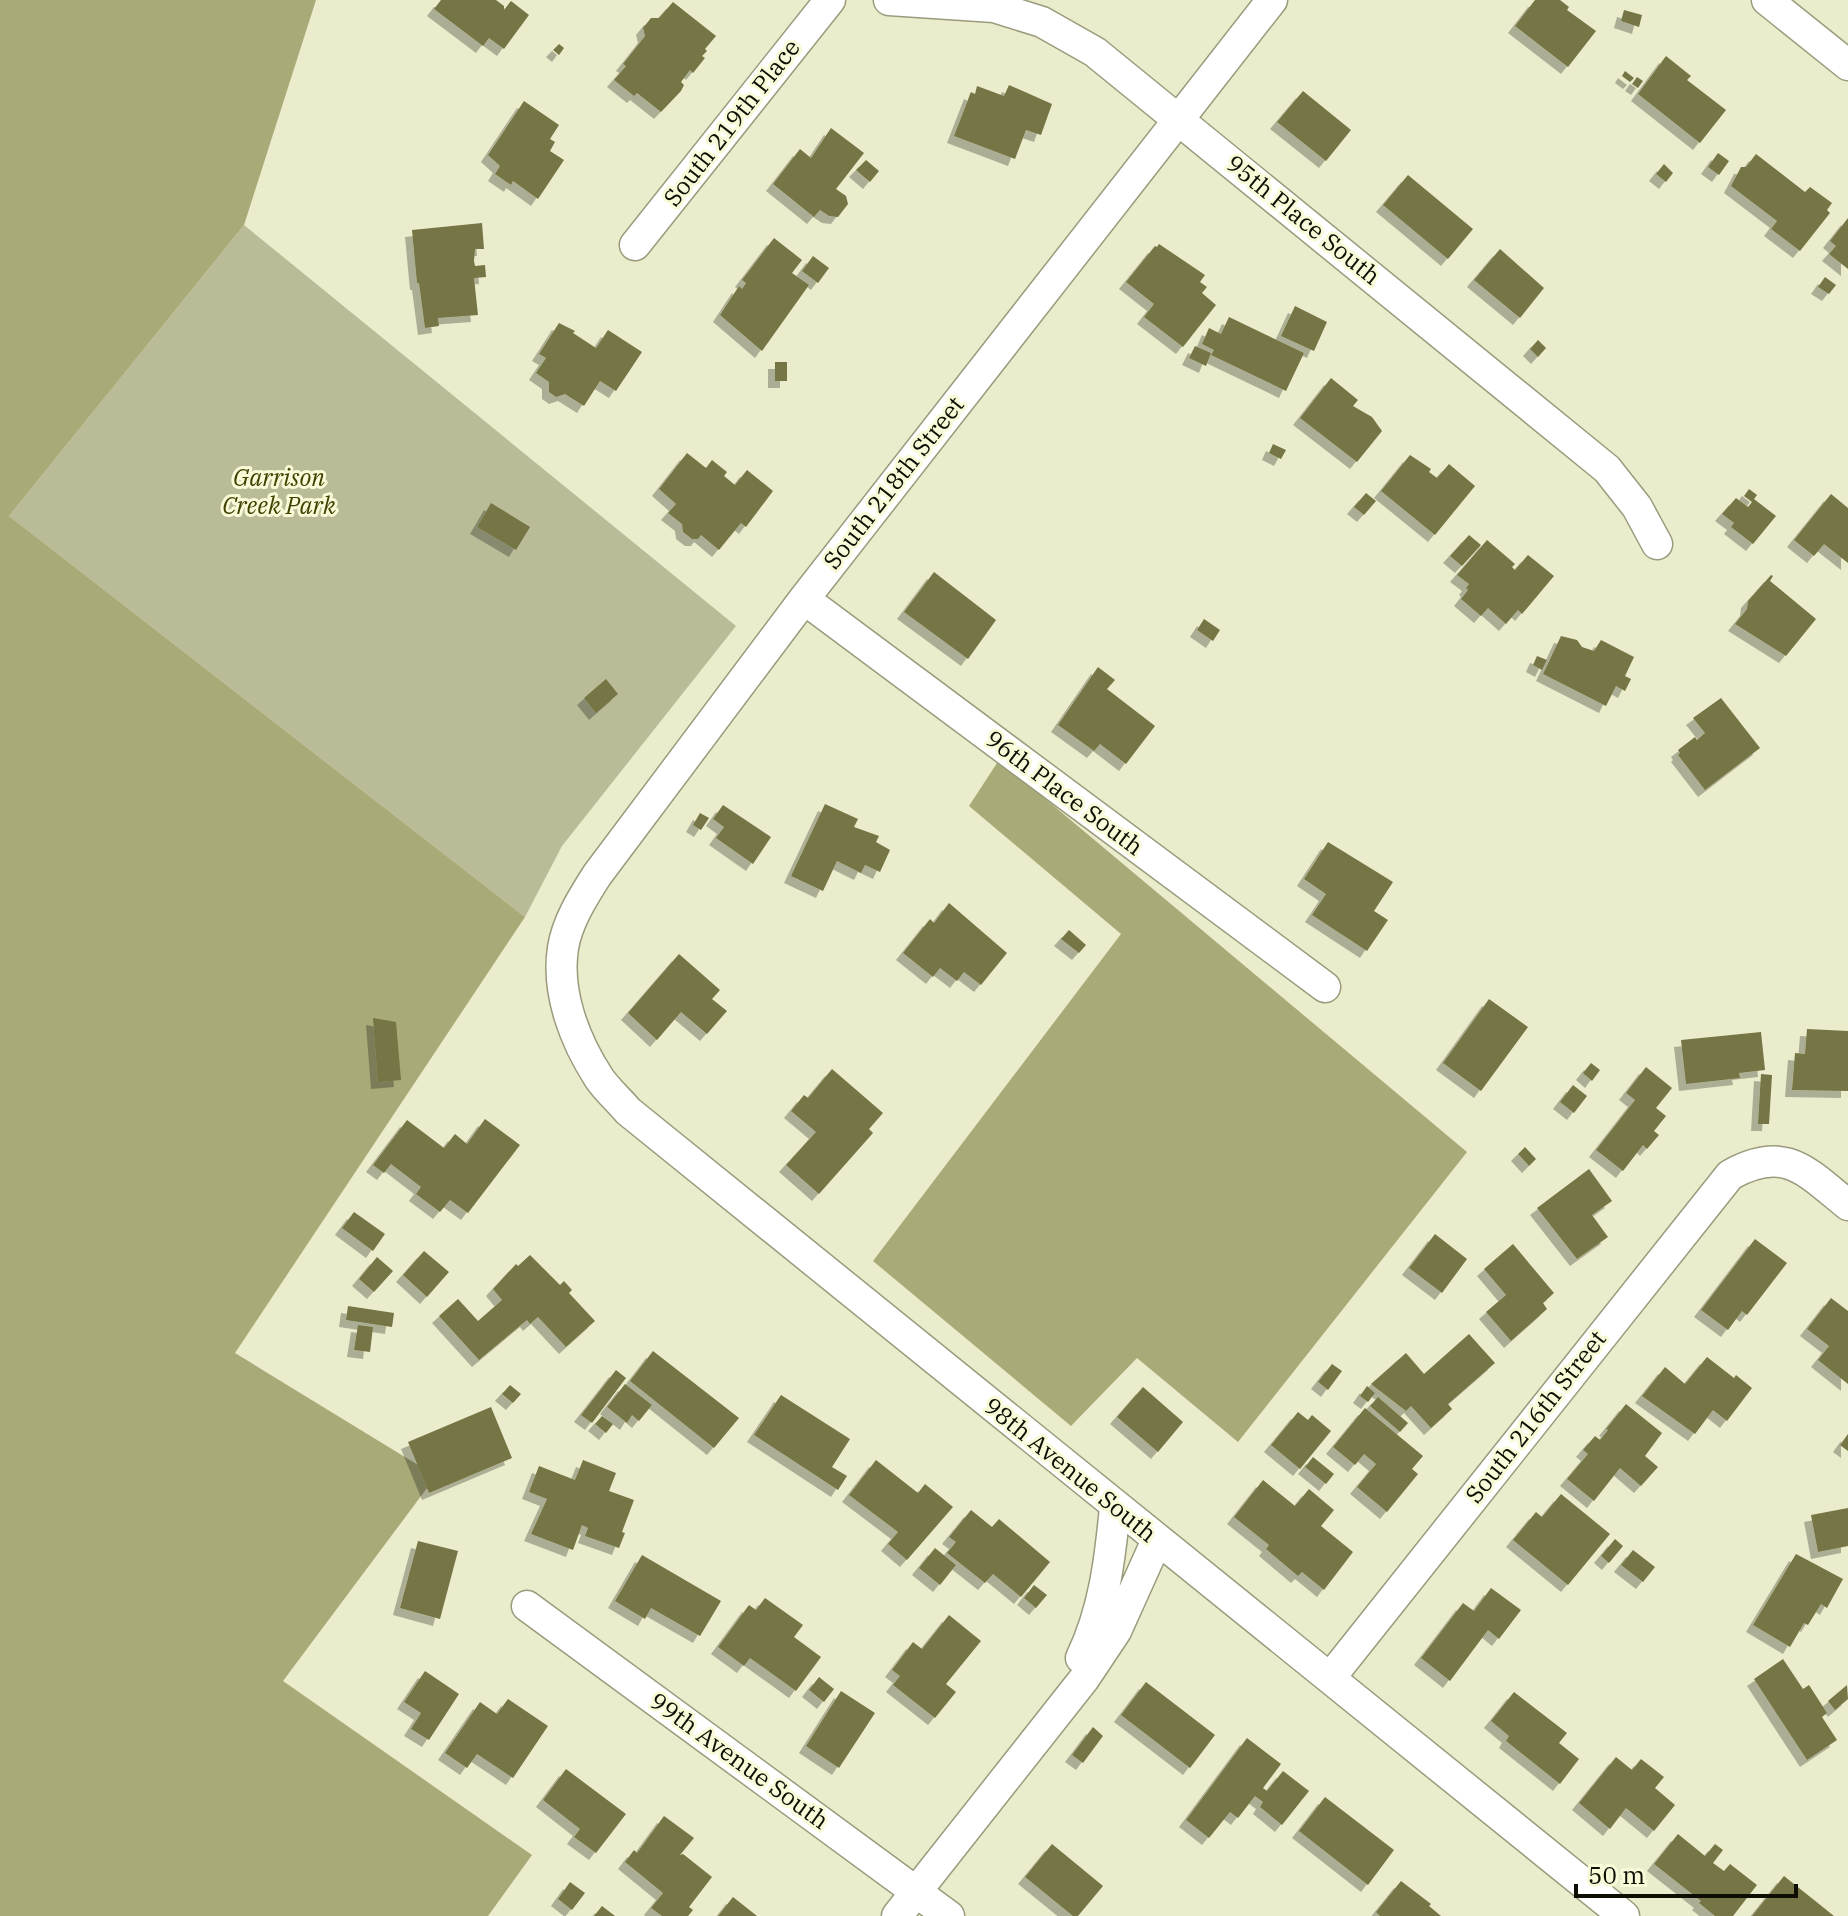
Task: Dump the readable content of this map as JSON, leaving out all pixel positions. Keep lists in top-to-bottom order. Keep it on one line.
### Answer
{"streets":{"street":["South 219th Place","95th Place South","South 218th Street","96th Place South","South 216th Street","98th Avenue South","99th Avenue South"]},"crossings":[["95th Place South","South 218th Street"],["South 218th Street","96th Place South"],["South 218th Street","98th Avenue South"],["South 216th Street","98th Avenue South"]],"parks":["Garrison Creek Park"],"scale_bar":"50 m"}
